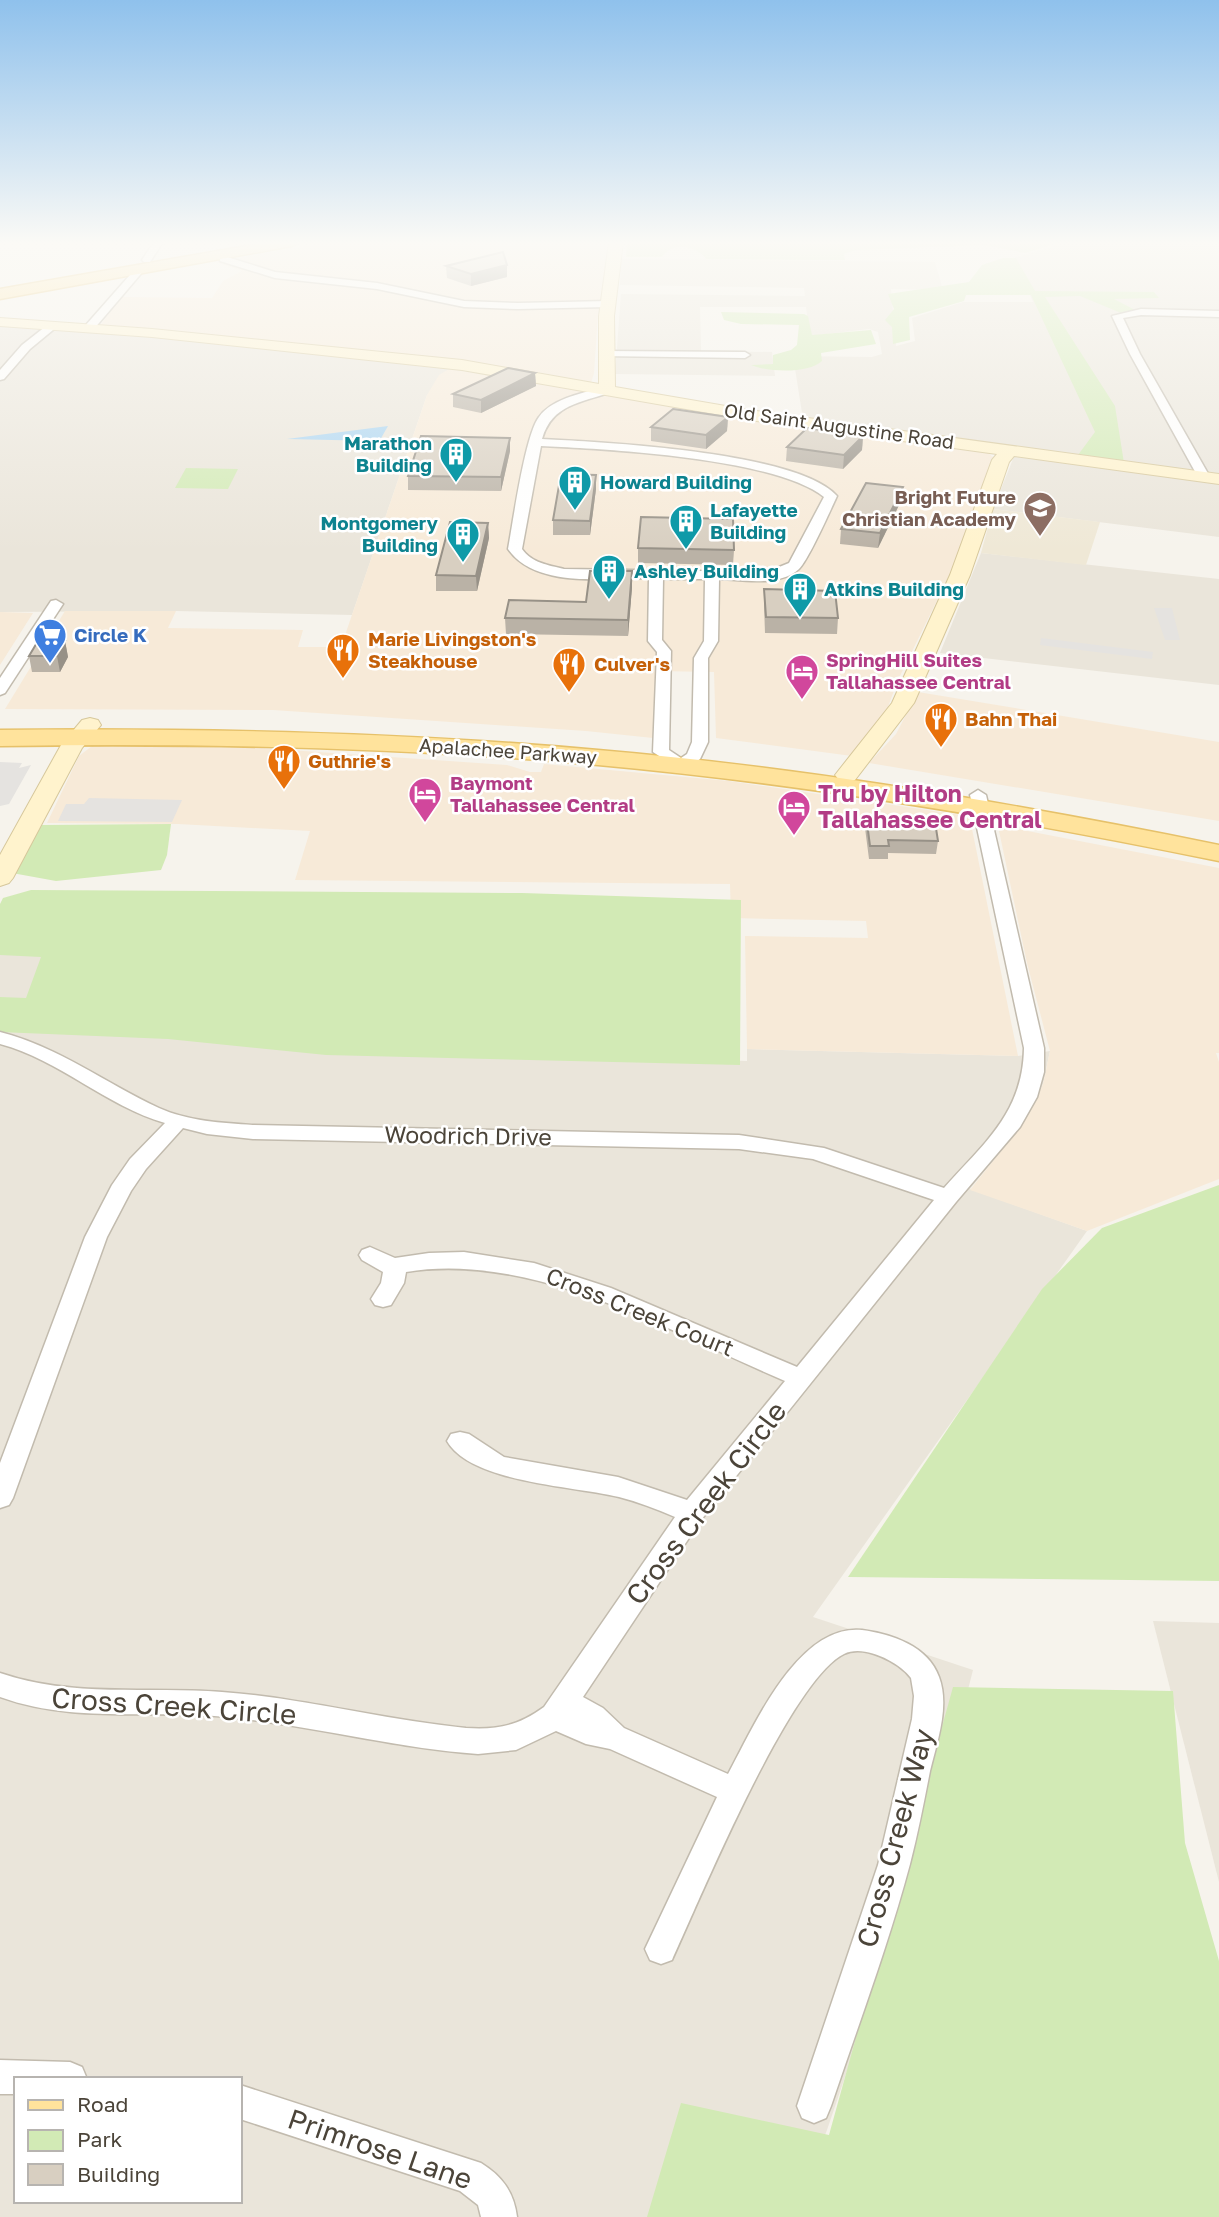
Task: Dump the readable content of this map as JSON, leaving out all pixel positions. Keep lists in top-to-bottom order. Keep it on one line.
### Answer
{"streets":{"main road":["Apalachee Parkway"],"street":["Old Saint Augustine Road","Woodrich Drive","Cross Creek Court","Cross Creek Circle","Cross Creek Way","Primrose Lane"]},"crossings":[["Apalachee Parkway","Cross Creek Circle"],["Woodrich Drive","Cross Creek Circle"],["Cross Creek Court","Cross Creek Circle"]],"places":{"building":["Marathon Building","Howard Building","Lafayette Building","Montgomery Building","Ashley Building","Atkins Building"],"school or university":["Bright Future Christian Academy"],"supermarket":["Circle K"],"restaurant":["Marie Livingston's Steakhouse","Culver's","Bahn Thai","Guthrie's"],"hotel":["SpringHill Suites Tallahassee Central","Baymont Tallahassee Central","Tru by Hilton Tallahassee Central"]},"legend":["Road","Park","Building"]}
